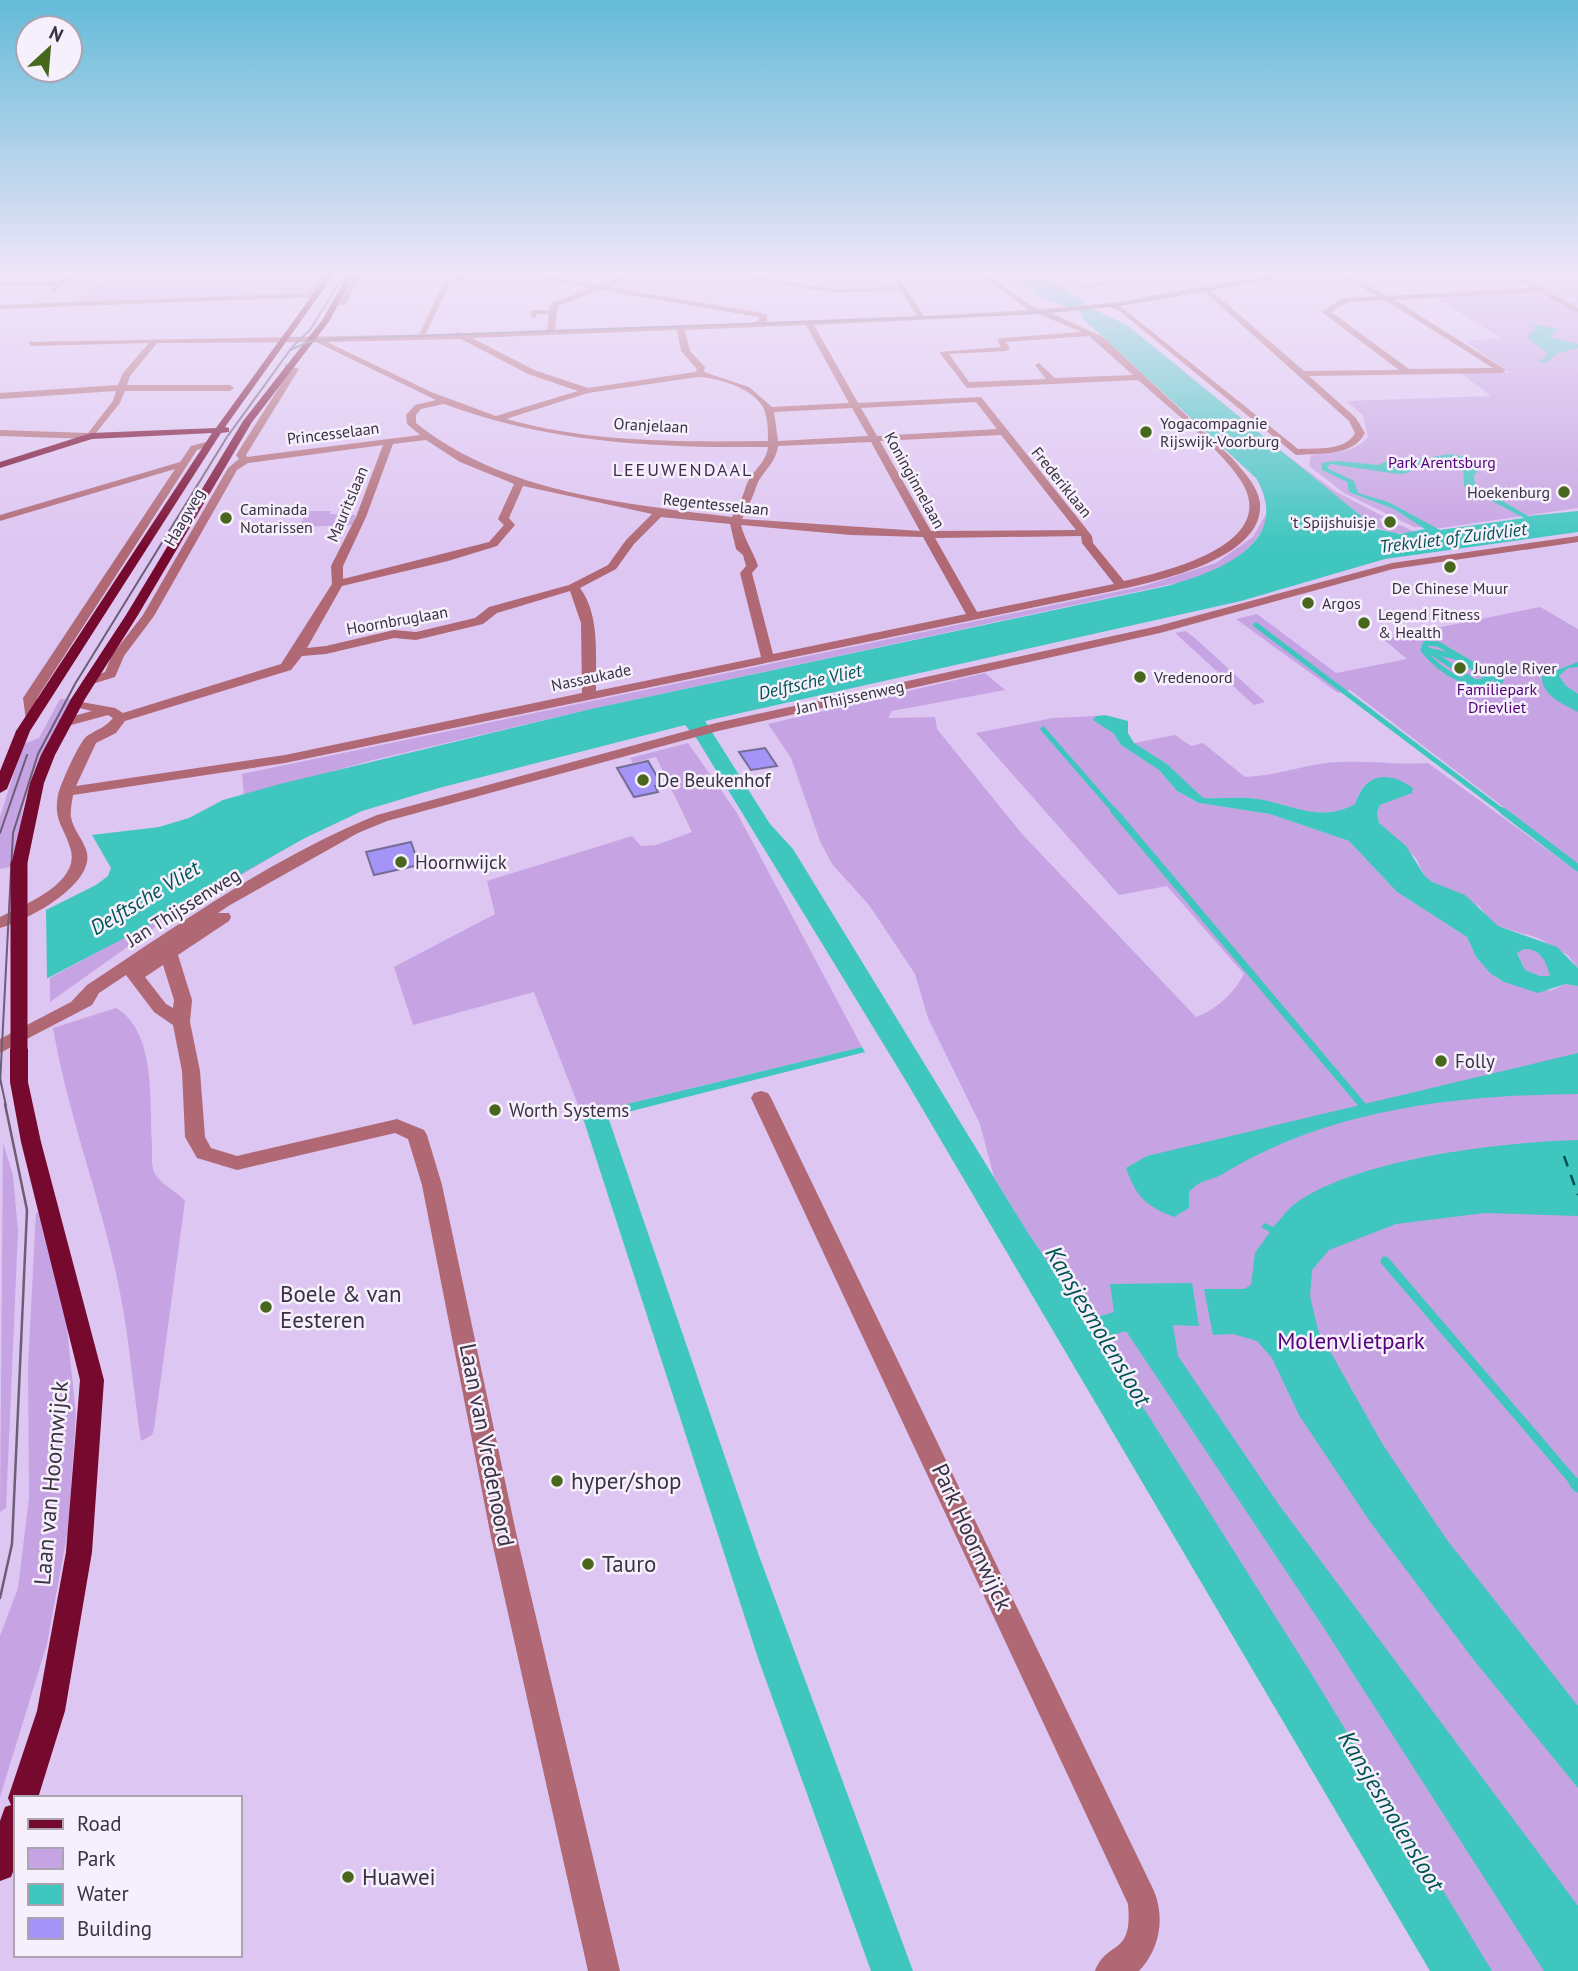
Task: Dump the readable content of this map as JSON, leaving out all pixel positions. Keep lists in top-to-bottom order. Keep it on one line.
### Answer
{"streets":{"main road":["Haagweg","Laan van Hoornwijck"],"street":["Oranjelaan","Princesselaan","Koninginnelaan","Frederiklaan","Mauritslaan","Regentesselaan","Hoornbruglaan","Nassaukade","Jan Thijssenweg","Laan van Vredenoord","Park Hoornwijck"]},"crossings":[["Oranjelaan","Koninginnelaan"],["Oranjelaan","Frederiklaan"],["Princesselaan","Mauritslaan"],["Princesselaan","Regentesselaan"],["Princesselaan","Haagweg"],["Koninginnelaan","Frederiklaan"],["Koninginnelaan","Regentesselaan"],["Koninginnelaan","Nassaukade"],["Frederiklaan","Regentesselaan"],["Frederiklaan","Nassaukade"],["Mauritslaan","Hoornbruglaan"],["Regentesselaan","Hoornbruglaan"],["Haagweg","Jan Thijssenweg"],["Haagweg","Laan van Hoornwijck"],["Jan Thijssenweg","Laan van Hoornwijck"]],"districts":["LEEUWENDAAL"],"water":["Trekvliet of Zuidvliet","Delftsche Vliet","Kansjesmolensloot"],"parks":["Park Arentsburg","Familiepark Drievliet","Molenvlietpark"],"places":["Yogacompagnie Rijswijk-Voorburg","Hoekenburg","Caminada Notarissen","'t Spijshuisje","De Chinese Muur","Argos","Legend Fitness & Health","Jungle River","Vredenoord","De Beukenhof","Hoornwijck","Folly","Worth Systems","Boele & van Eesteren","hyper/shop","Tauro","Huawei"],"legend":["Road","Park","Water","Building"],"north":"top right"}
